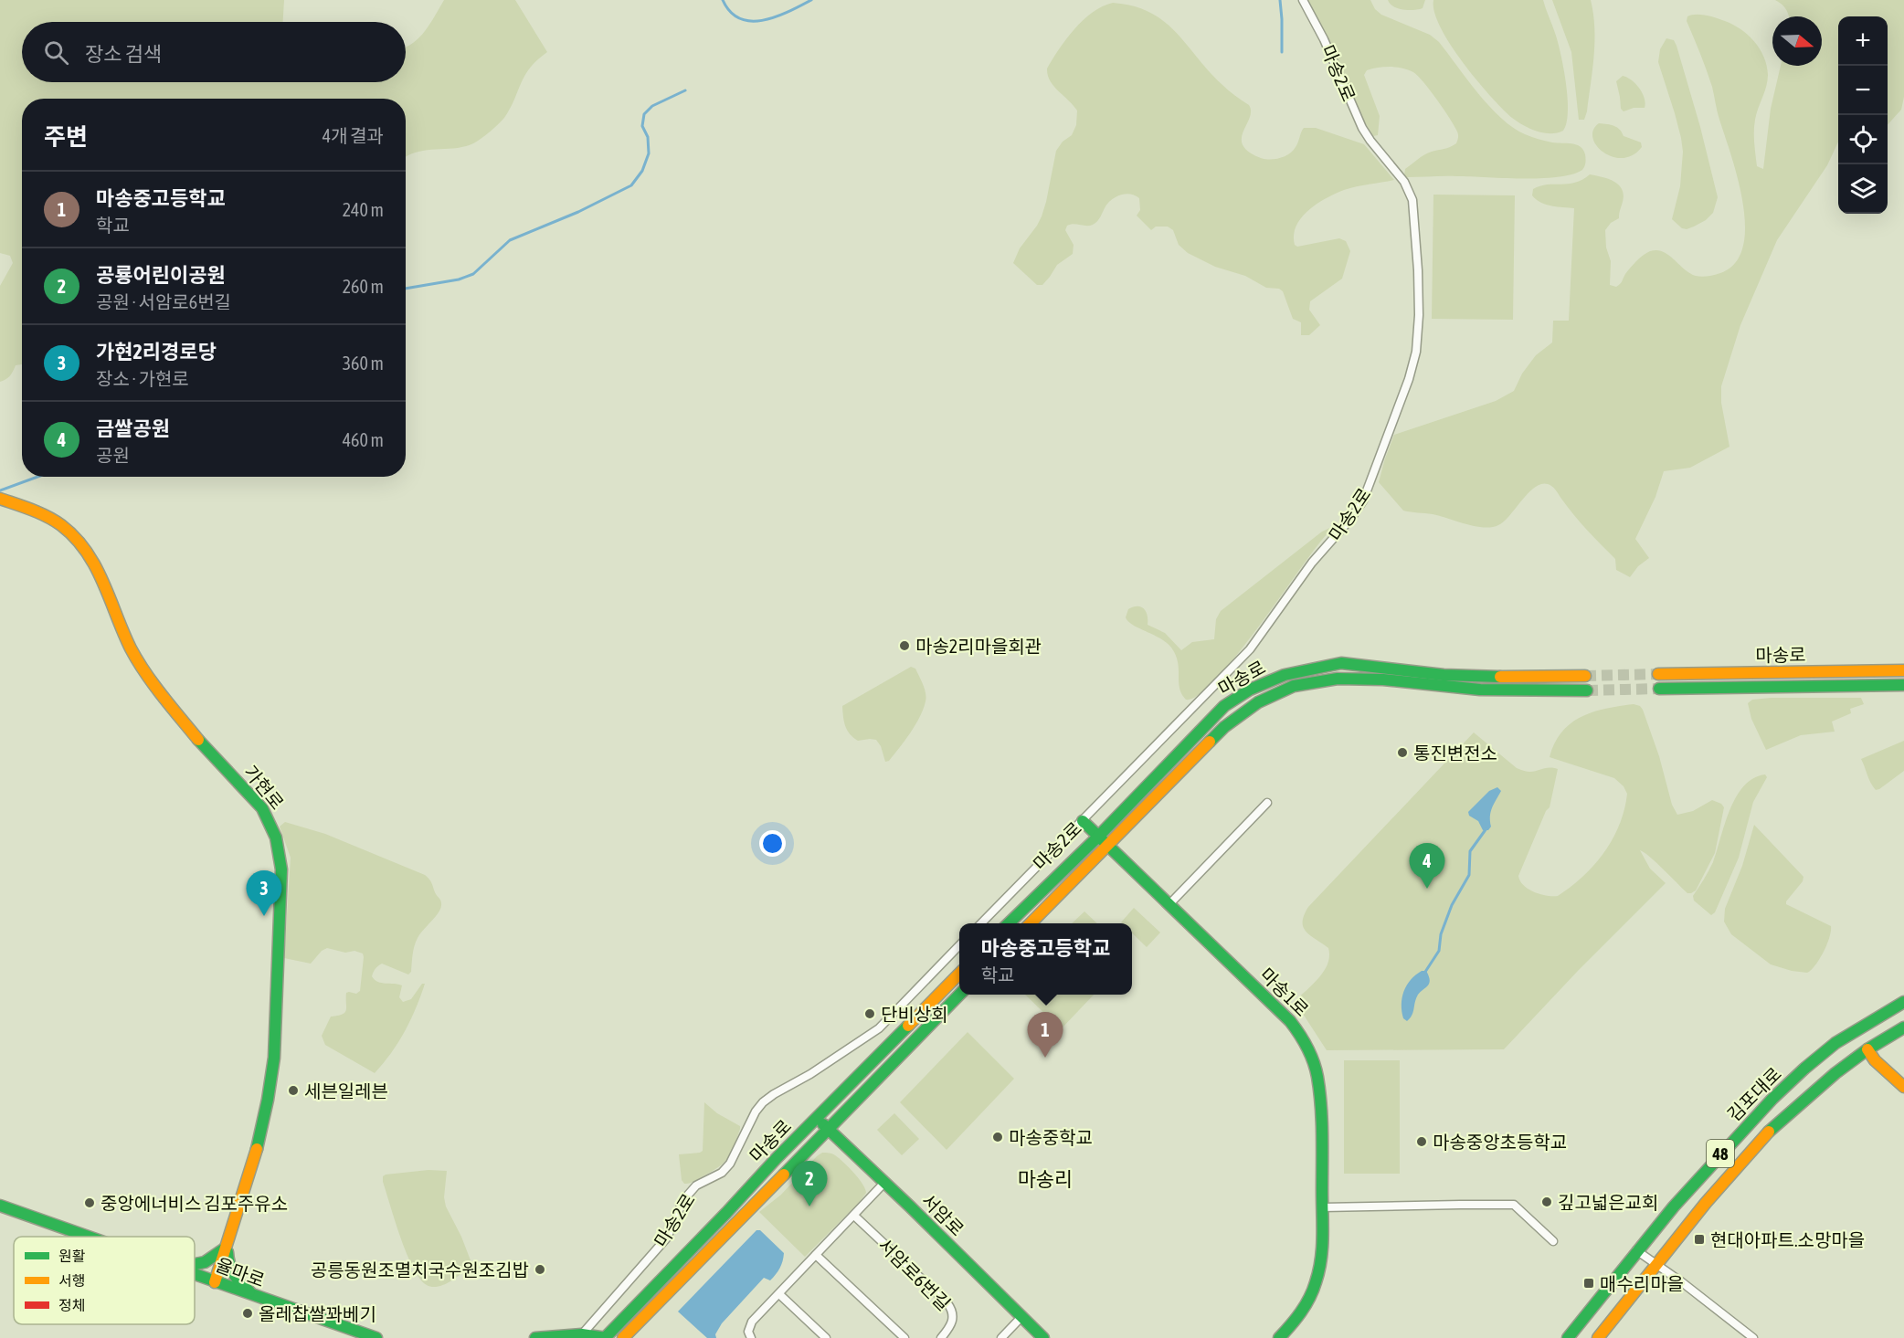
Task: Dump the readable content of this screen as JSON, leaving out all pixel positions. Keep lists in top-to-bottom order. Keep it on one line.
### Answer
{"streets":{"street":["마송2로","마송로","가현로","마송1로","김포대로","48","서암로","율마로","서암로6번길"]},"crossings":[["마송2로","마송1로"],["마송로","마송1로"],["마송로","서암로"],["가현로","율마로"]],"districts":["마송리"],"places":{"other":["마송2리마을회관","통진변전소","단비상회","세븐일레븐","마송중학교","마송중앙초등학교","깊고넓은교회","중앙에너비스 김포주유소","공릉동원조멸치국수원조김밥","올레찹쌀꽈베기"],"transit":["현대아파트.소망마을","매수리마을"]},"legend":["원활","서행","정체"],"north":"right","page":{"map_buttons":["+","−"],"search":"장소 검색","heading":["주변","4개 결과"],"list":[{"mark":"1","name":"마송중고등학교","note":"학교","value":"240 m"},{"mark":"2","name":"공룡어린이공원","note":"공원 · 서암로6번길","value":"260 m"},{"mark":"3","name":"가현2리경로당","note":"장소 · 가현로","value":"360 m"},{"mark":"4","name":"금쌀공원","note":"공원","value":"460 m"}],"pins":["4","3","1","2"],"popup":["마송중고등학교","학교"]}}
